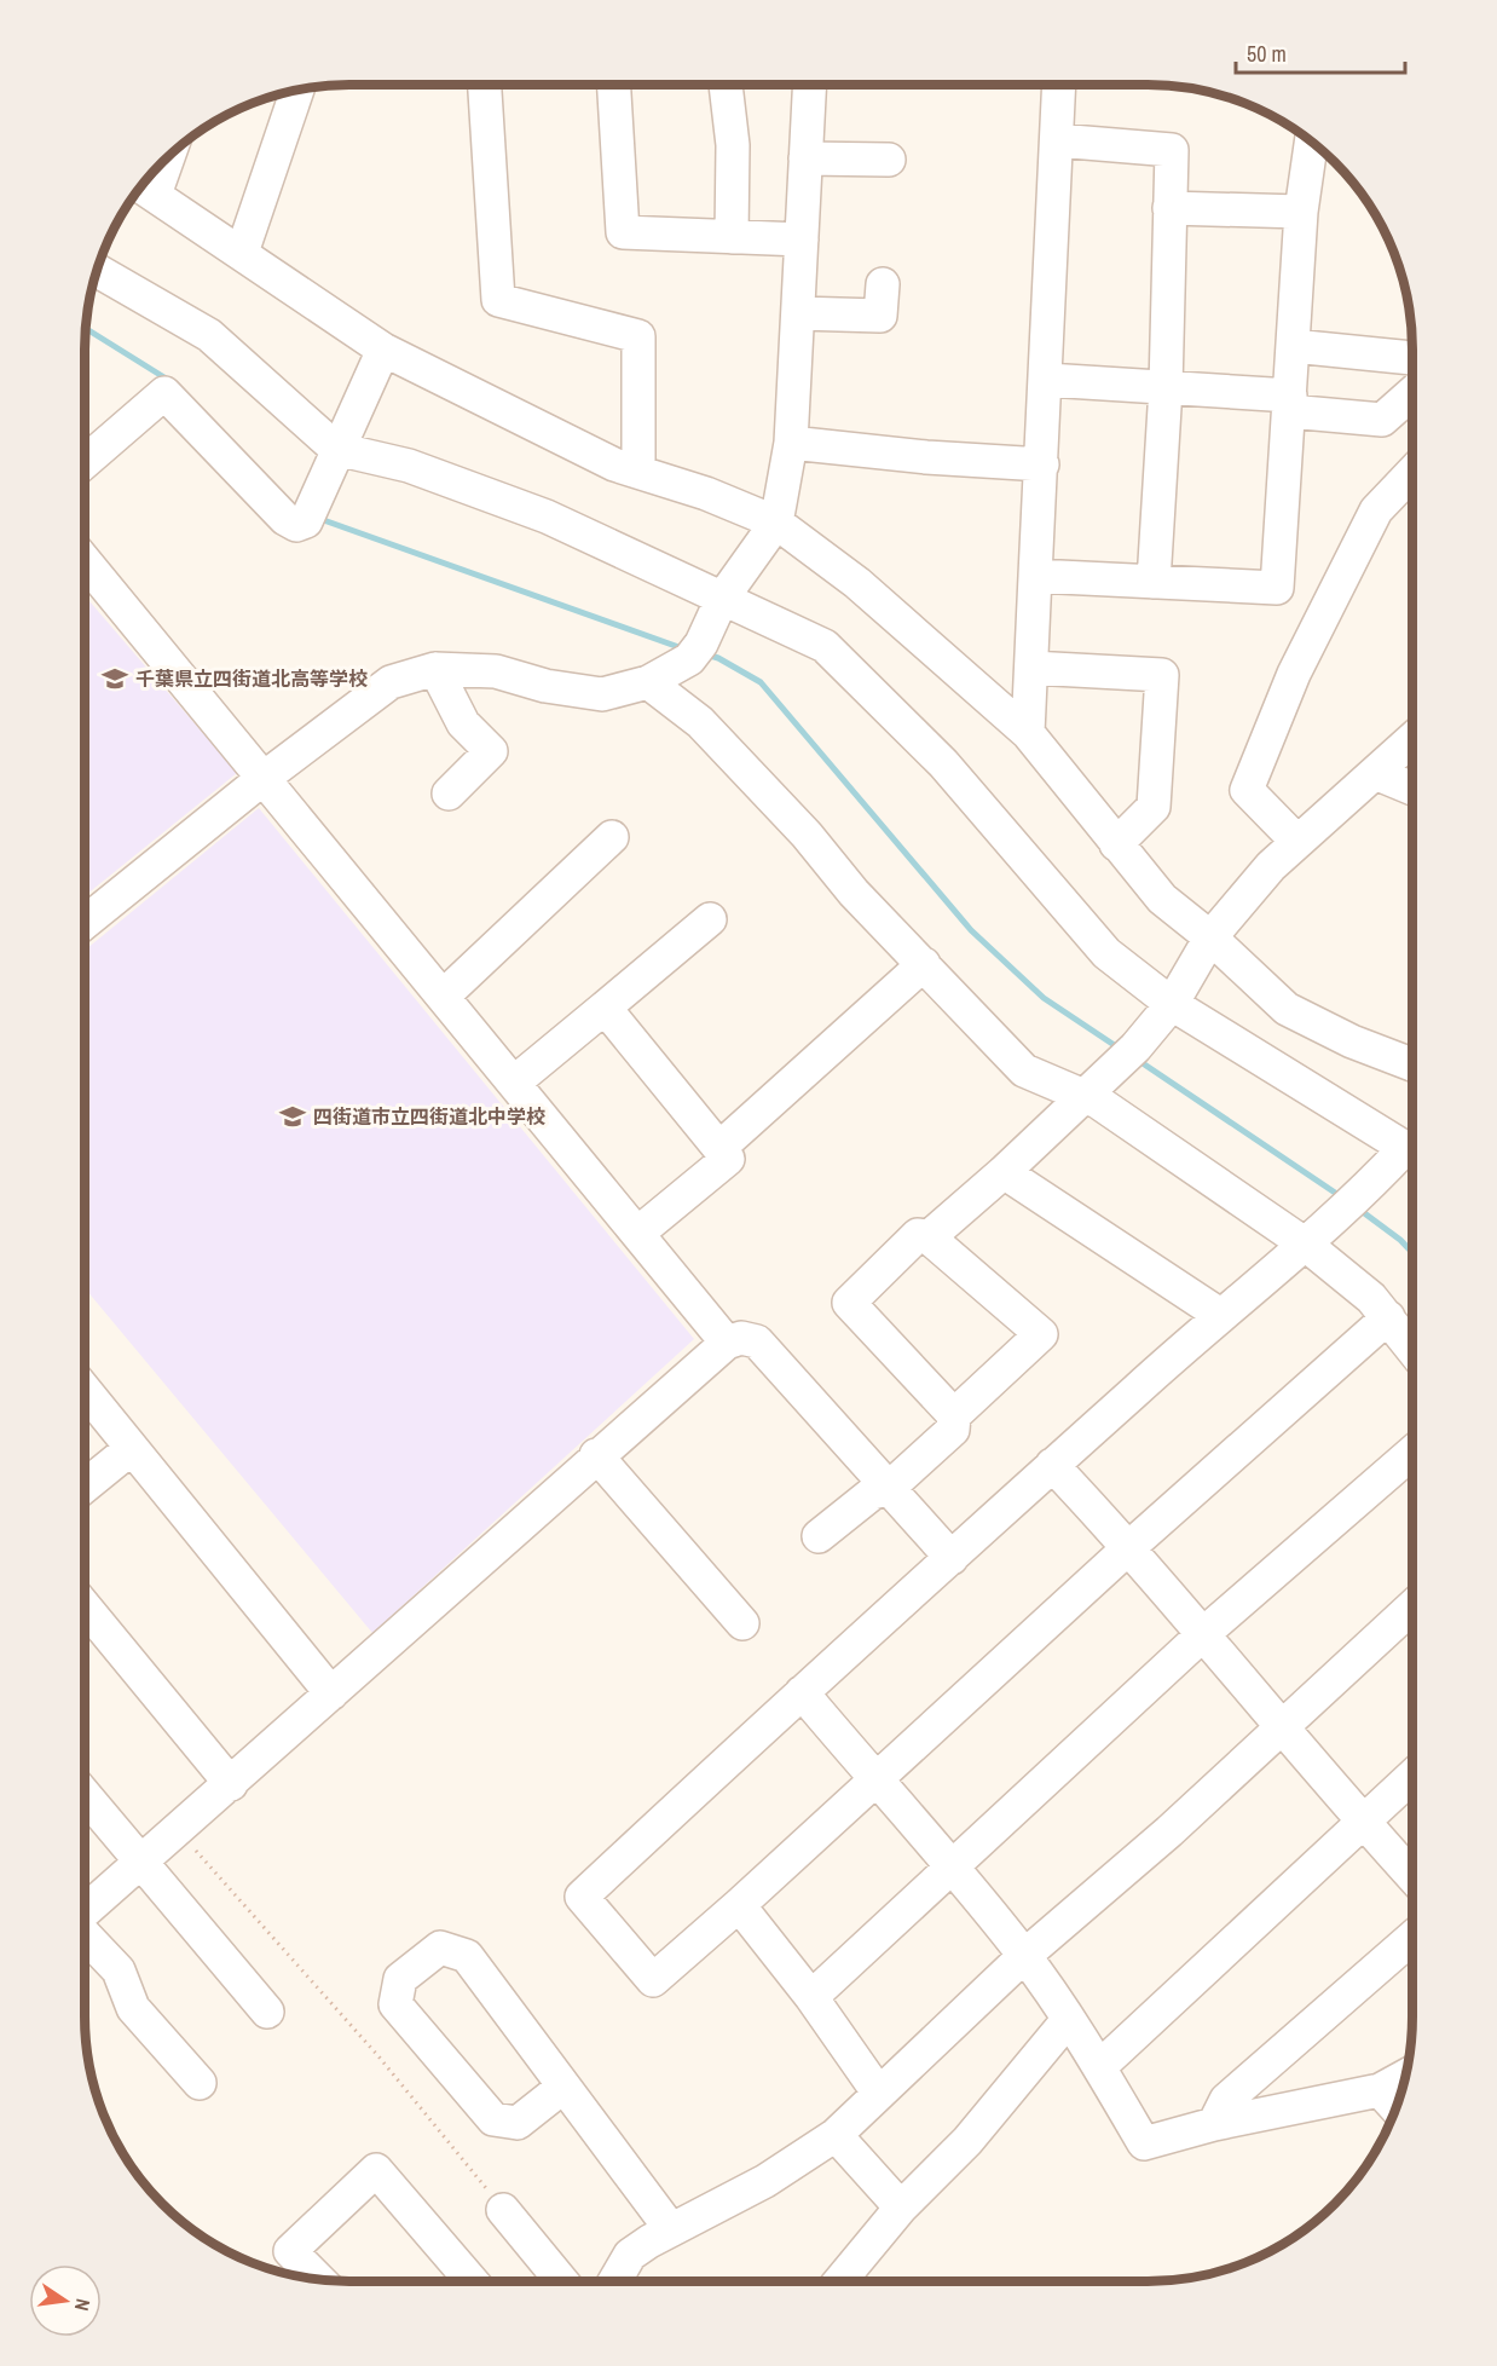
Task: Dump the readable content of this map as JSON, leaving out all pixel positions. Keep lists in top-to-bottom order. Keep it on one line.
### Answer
{"places":{"school or university":["千葉県立四街道北高等学校","四街道市立四街道北中学校"]},"scale_bar":"50 m","north":"right"}
